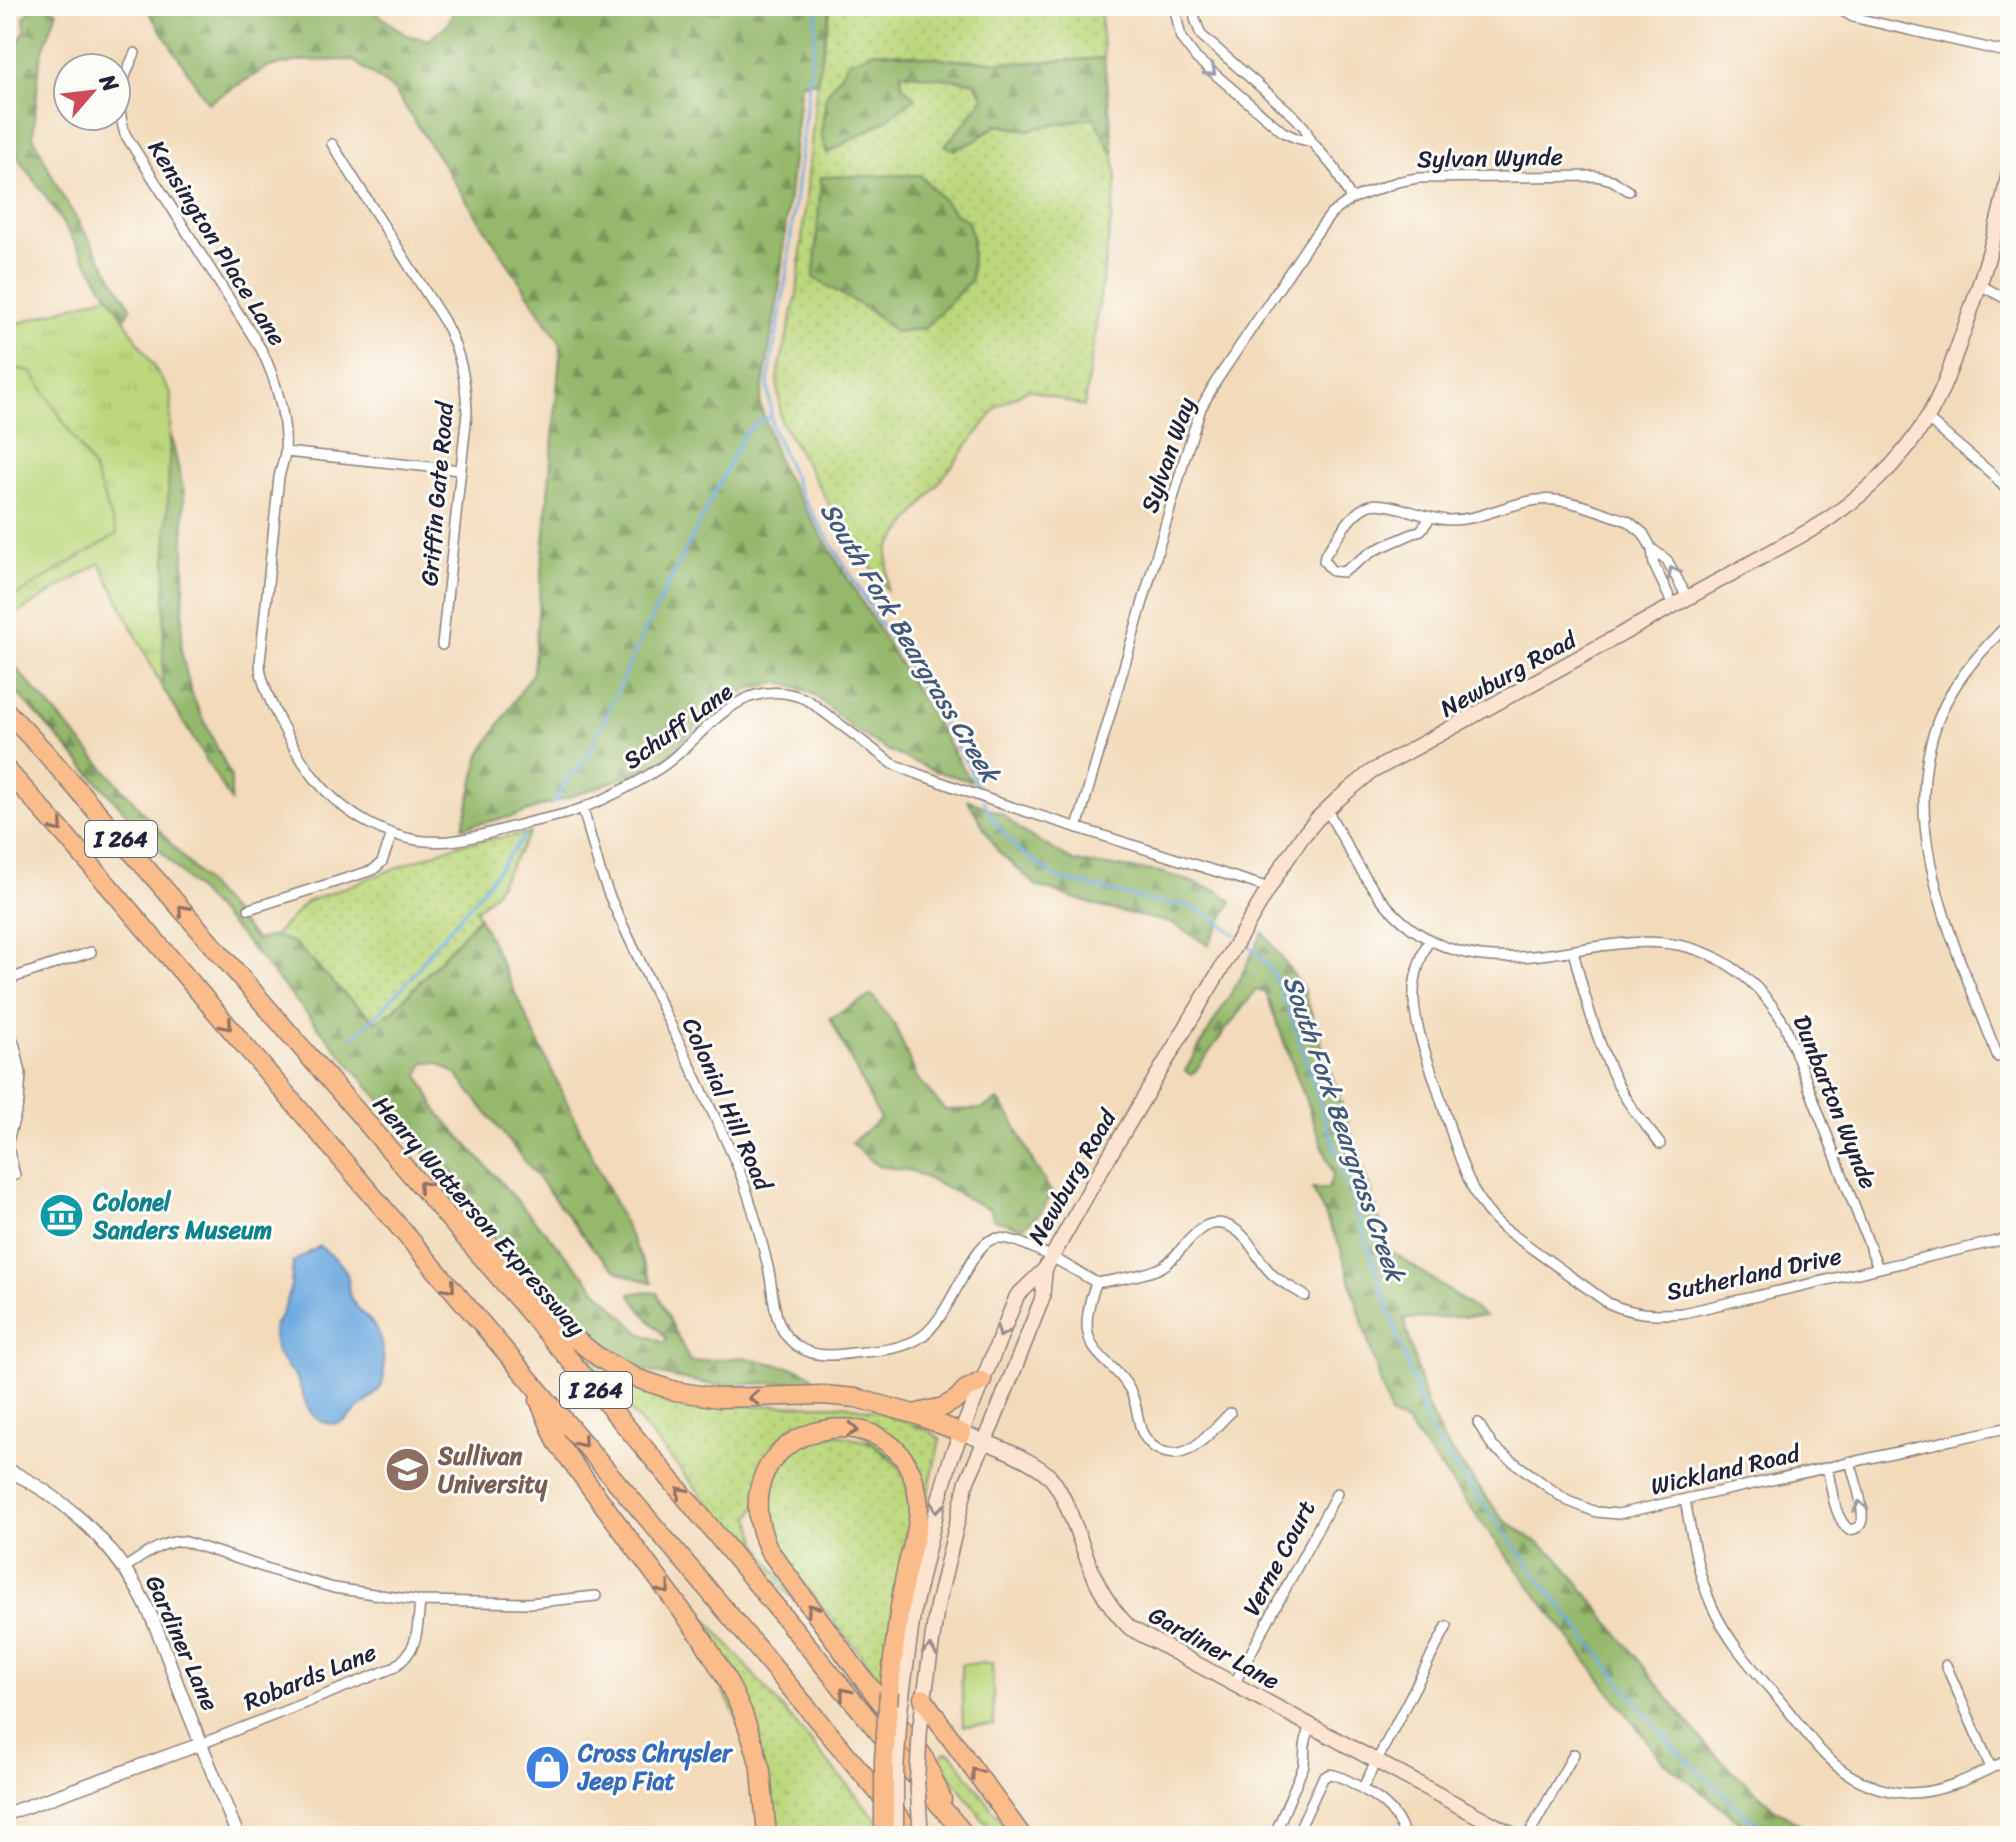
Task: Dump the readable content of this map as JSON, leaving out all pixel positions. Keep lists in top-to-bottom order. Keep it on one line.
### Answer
{"streets":{"highway":["I 264","Henry Watterson Expressway"],"main road":["Newburg Road","Gardiner Lane"],"street":["Sylvan Wynde","Kensington Place Lane","Sylvan Way","Griffin Gate Road","Schuff Lane","Dunbarton Wynde","Colonial Hill Road","Sutherland Drive","Wickland Road","Verne Court","Robards Lane"]},"crossings":[["Sylvan Wynde","Sylvan Way"],["Kensington Place Lane","Schuff Lane"],["Sylvan Way","Schuff Lane"],["Newburg Road","Schuff Lane"],["Newburg Road","I 264"],["Newburg Road","Dunbarton Wynde"],["Newburg Road","Colonial Hill Road"],["Newburg Road","Gardiner Lane"],["Schuff Lane","Colonial Hill Road"],["Dunbarton Wynde","Sutherland Drive"],["Verne Court","Gardiner Lane"],["Gardiner Lane","Robards Lane"]],"water":["South Fork Beargrass Creek"],"places":{"museum":["Colonel Sanders Museum"],"school or university":["Sullivan University"],"shop":["Cross Chrysler Jeep Fiat"]},"north":"top right"}
